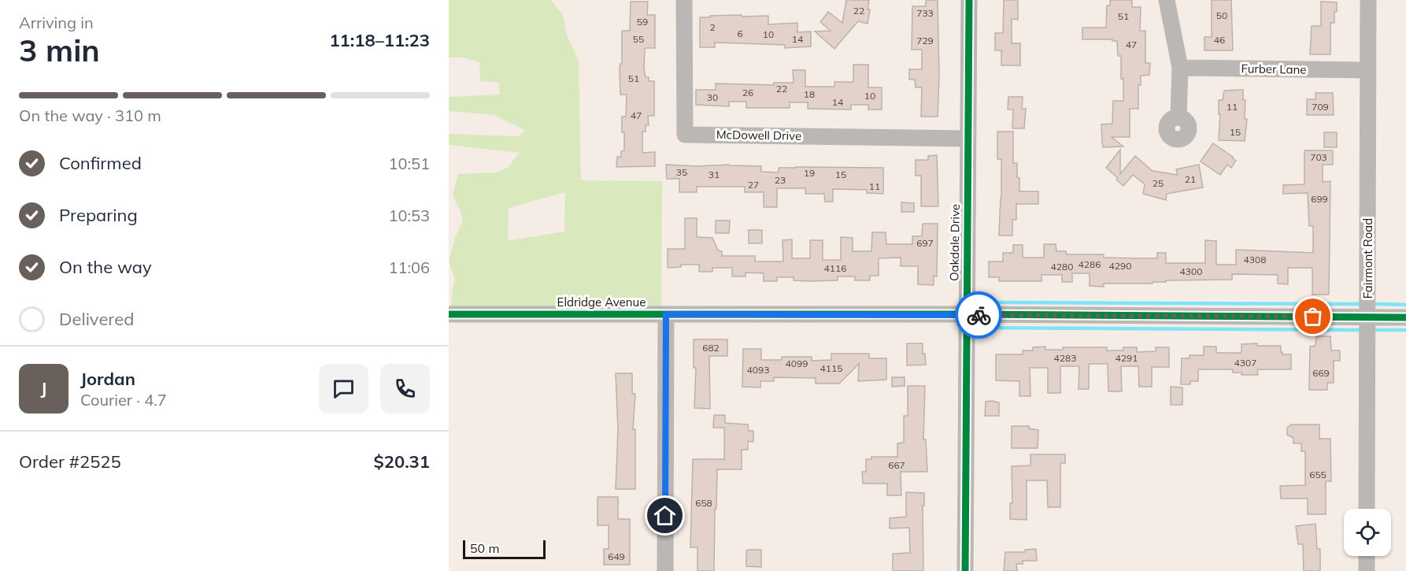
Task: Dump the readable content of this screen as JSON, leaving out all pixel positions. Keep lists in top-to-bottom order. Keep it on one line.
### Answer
{"streets":{"street":["Furber Lane","McDowell Drive","Oakdale Drive","Fairmont Road","Eldridge Avenue"]},"crossings":[["Furber Lane","Fairmont Road"],["McDowell Drive","Oakdale Drive"],["Oakdale Drive","Eldridge Avenue"],["Fairmont Road","Eldridge Avenue"]],"house_numbers":["22","733","50","51","59","2","6","10","55","14","46","729","47","51","22","26","18","10","30","14","11","709","47","15","703","35","19","31","15","21","23","25","27","11","699","697","4308","4286","4290","4280","4116","4300","682","4283","4291","4307","4099","4115","4093","669","667","655","658","649"],"scale_bar":"50 m","page":{"heading":["3 min","Arriving in","11:18–11:23"],"panel":["Jordan","Courier · 4.7","Order #2525","$20.31"],"bar":"On the way · 310 m","list":[["Confirmed","10:51"],["Preparing","10:53"],["On the way","11:06"],"Delivered"],"round":"J","scale":"50 m"}}
